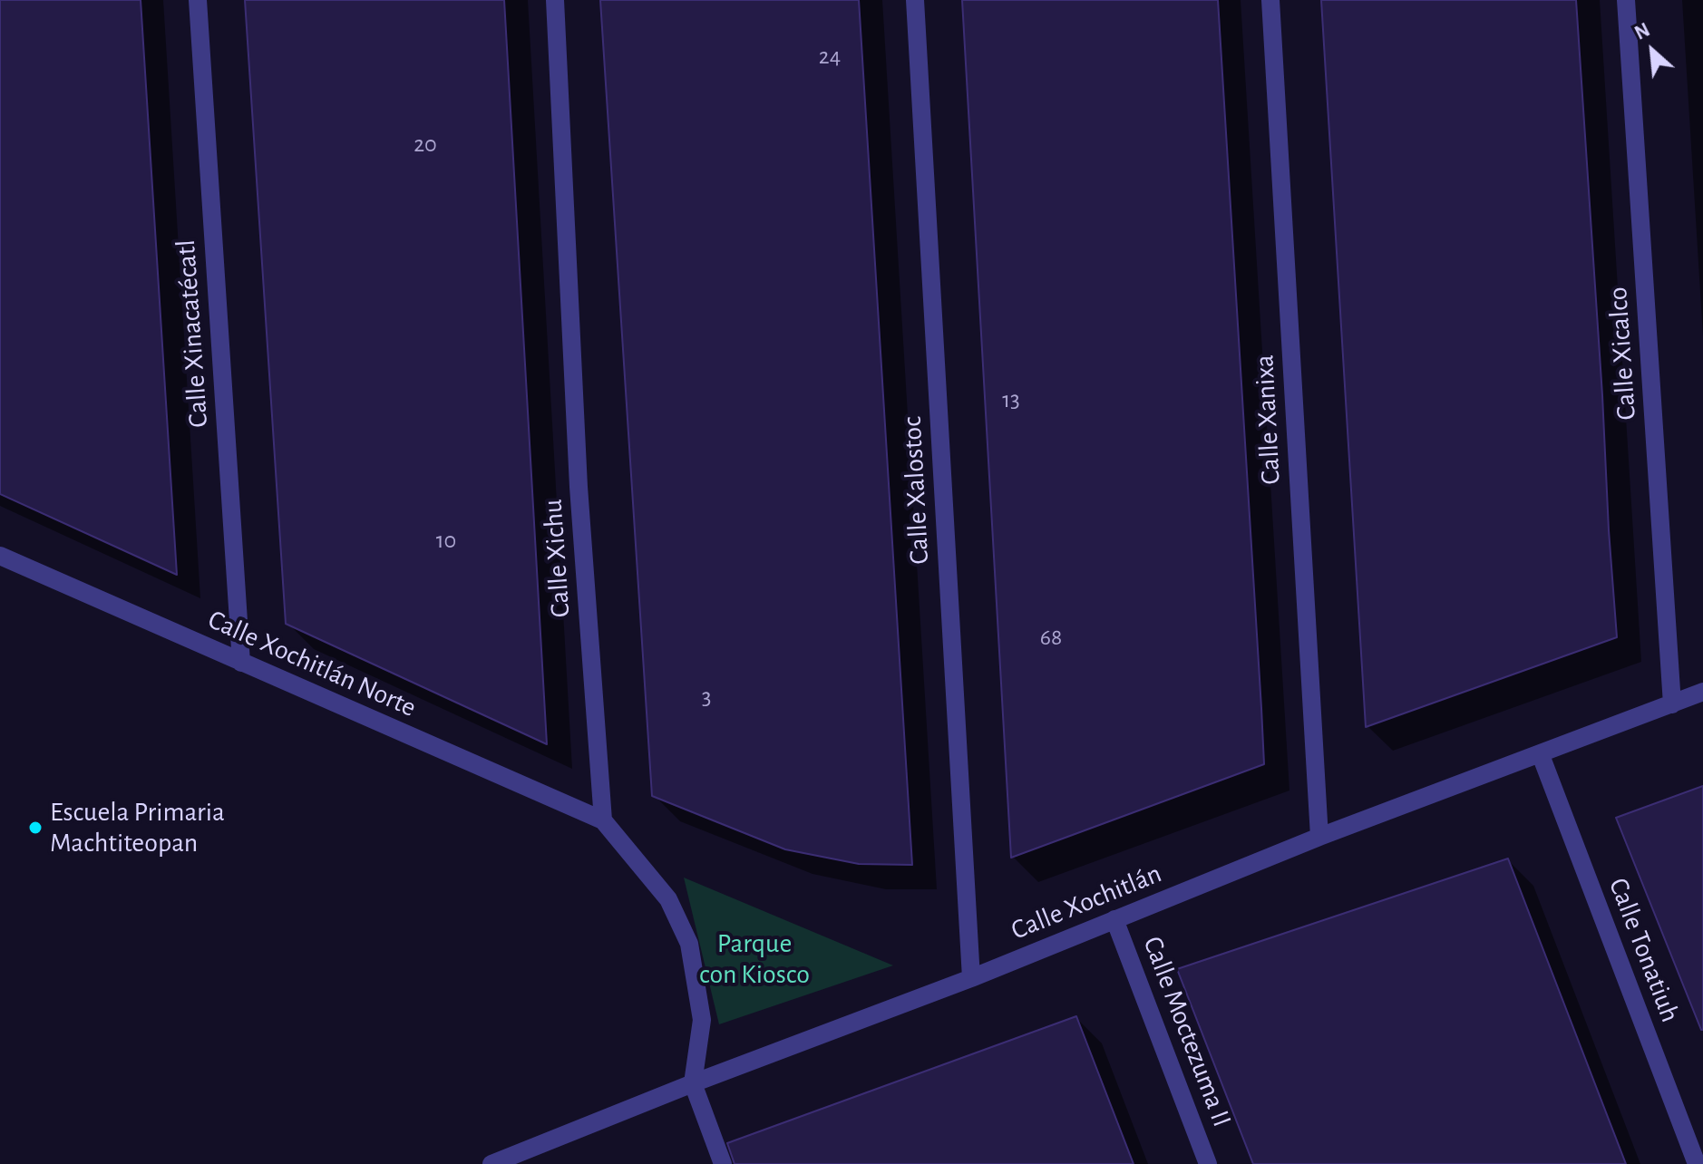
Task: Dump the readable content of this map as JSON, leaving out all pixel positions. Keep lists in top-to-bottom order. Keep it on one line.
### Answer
{"streets":{"street":["Calle Xinacatécatl","Calle Xicalco","Calle Xanixa","Calle Xalostoc","Calle Xichu","Calle Xochitlán Norte","Calle Xochitlán","Calle Tonatiuh","Calle Moctezuma II"]},"crossings":[["Calle Xinacatécatl","Calle Xochitlán Norte"],["Calle Xicalco","Calle Xochitlán"],["Calle Xanixa","Calle Xochitlán"],["Calle Xalostoc","Calle Xochitlán"],["Calle Xichu","Calle Xochitlán Norte"],["Calle Xochitlán","Calle Tonatiuh"],["Calle Xochitlán","Calle Moctezuma II"]],"parks":["Parque con Kiosco"],"places":["Escuela Primaria Machtiteopan"],"house_numbers":["24","20","13","10","68","3"],"north":"top left"}
